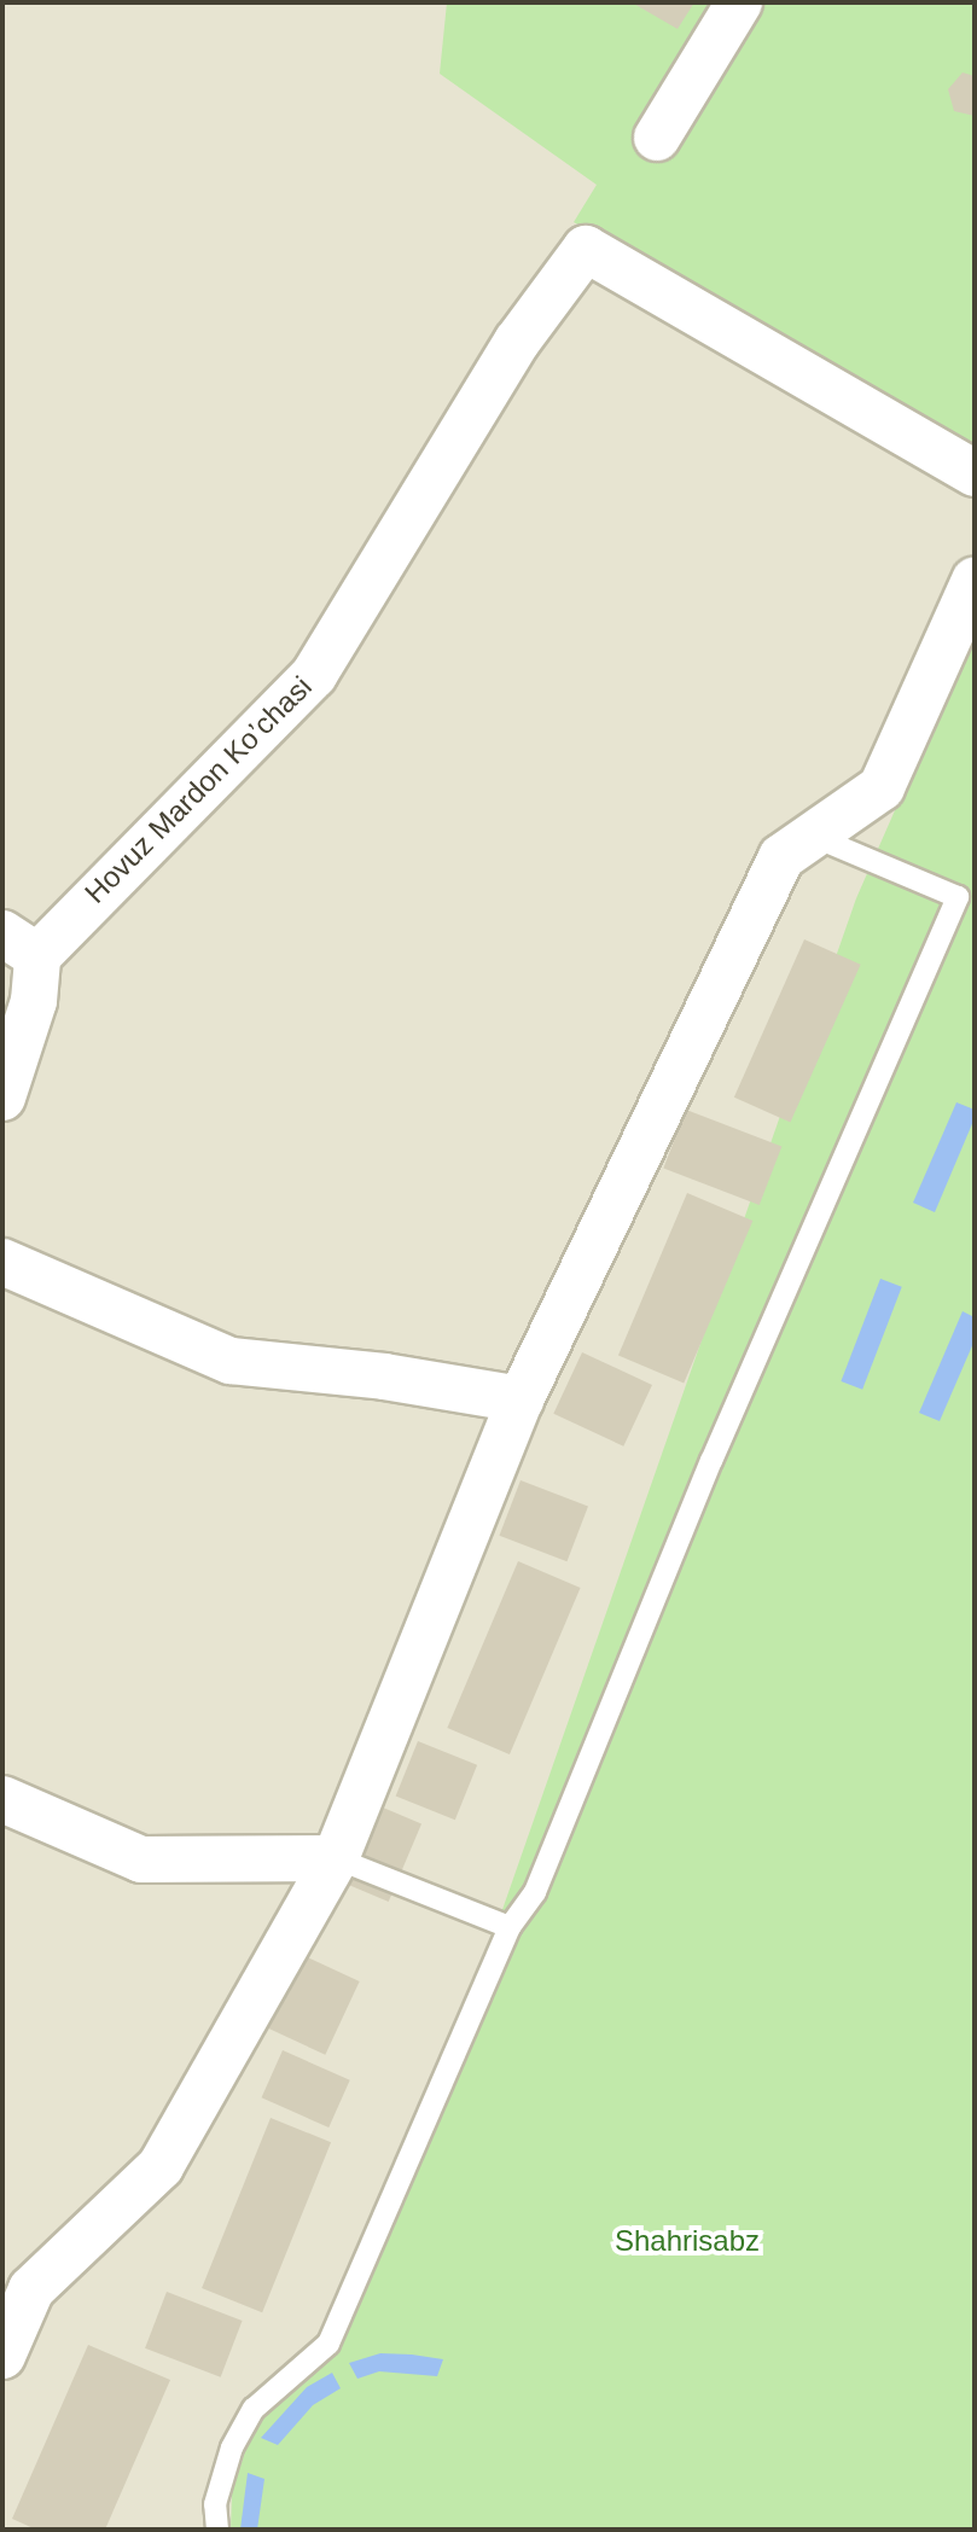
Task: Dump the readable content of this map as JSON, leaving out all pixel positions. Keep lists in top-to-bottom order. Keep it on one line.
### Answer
{"streets":{"street":["Hovuz Mardon Ko’chasi"]},"parks":["Shahrisabz"]}
